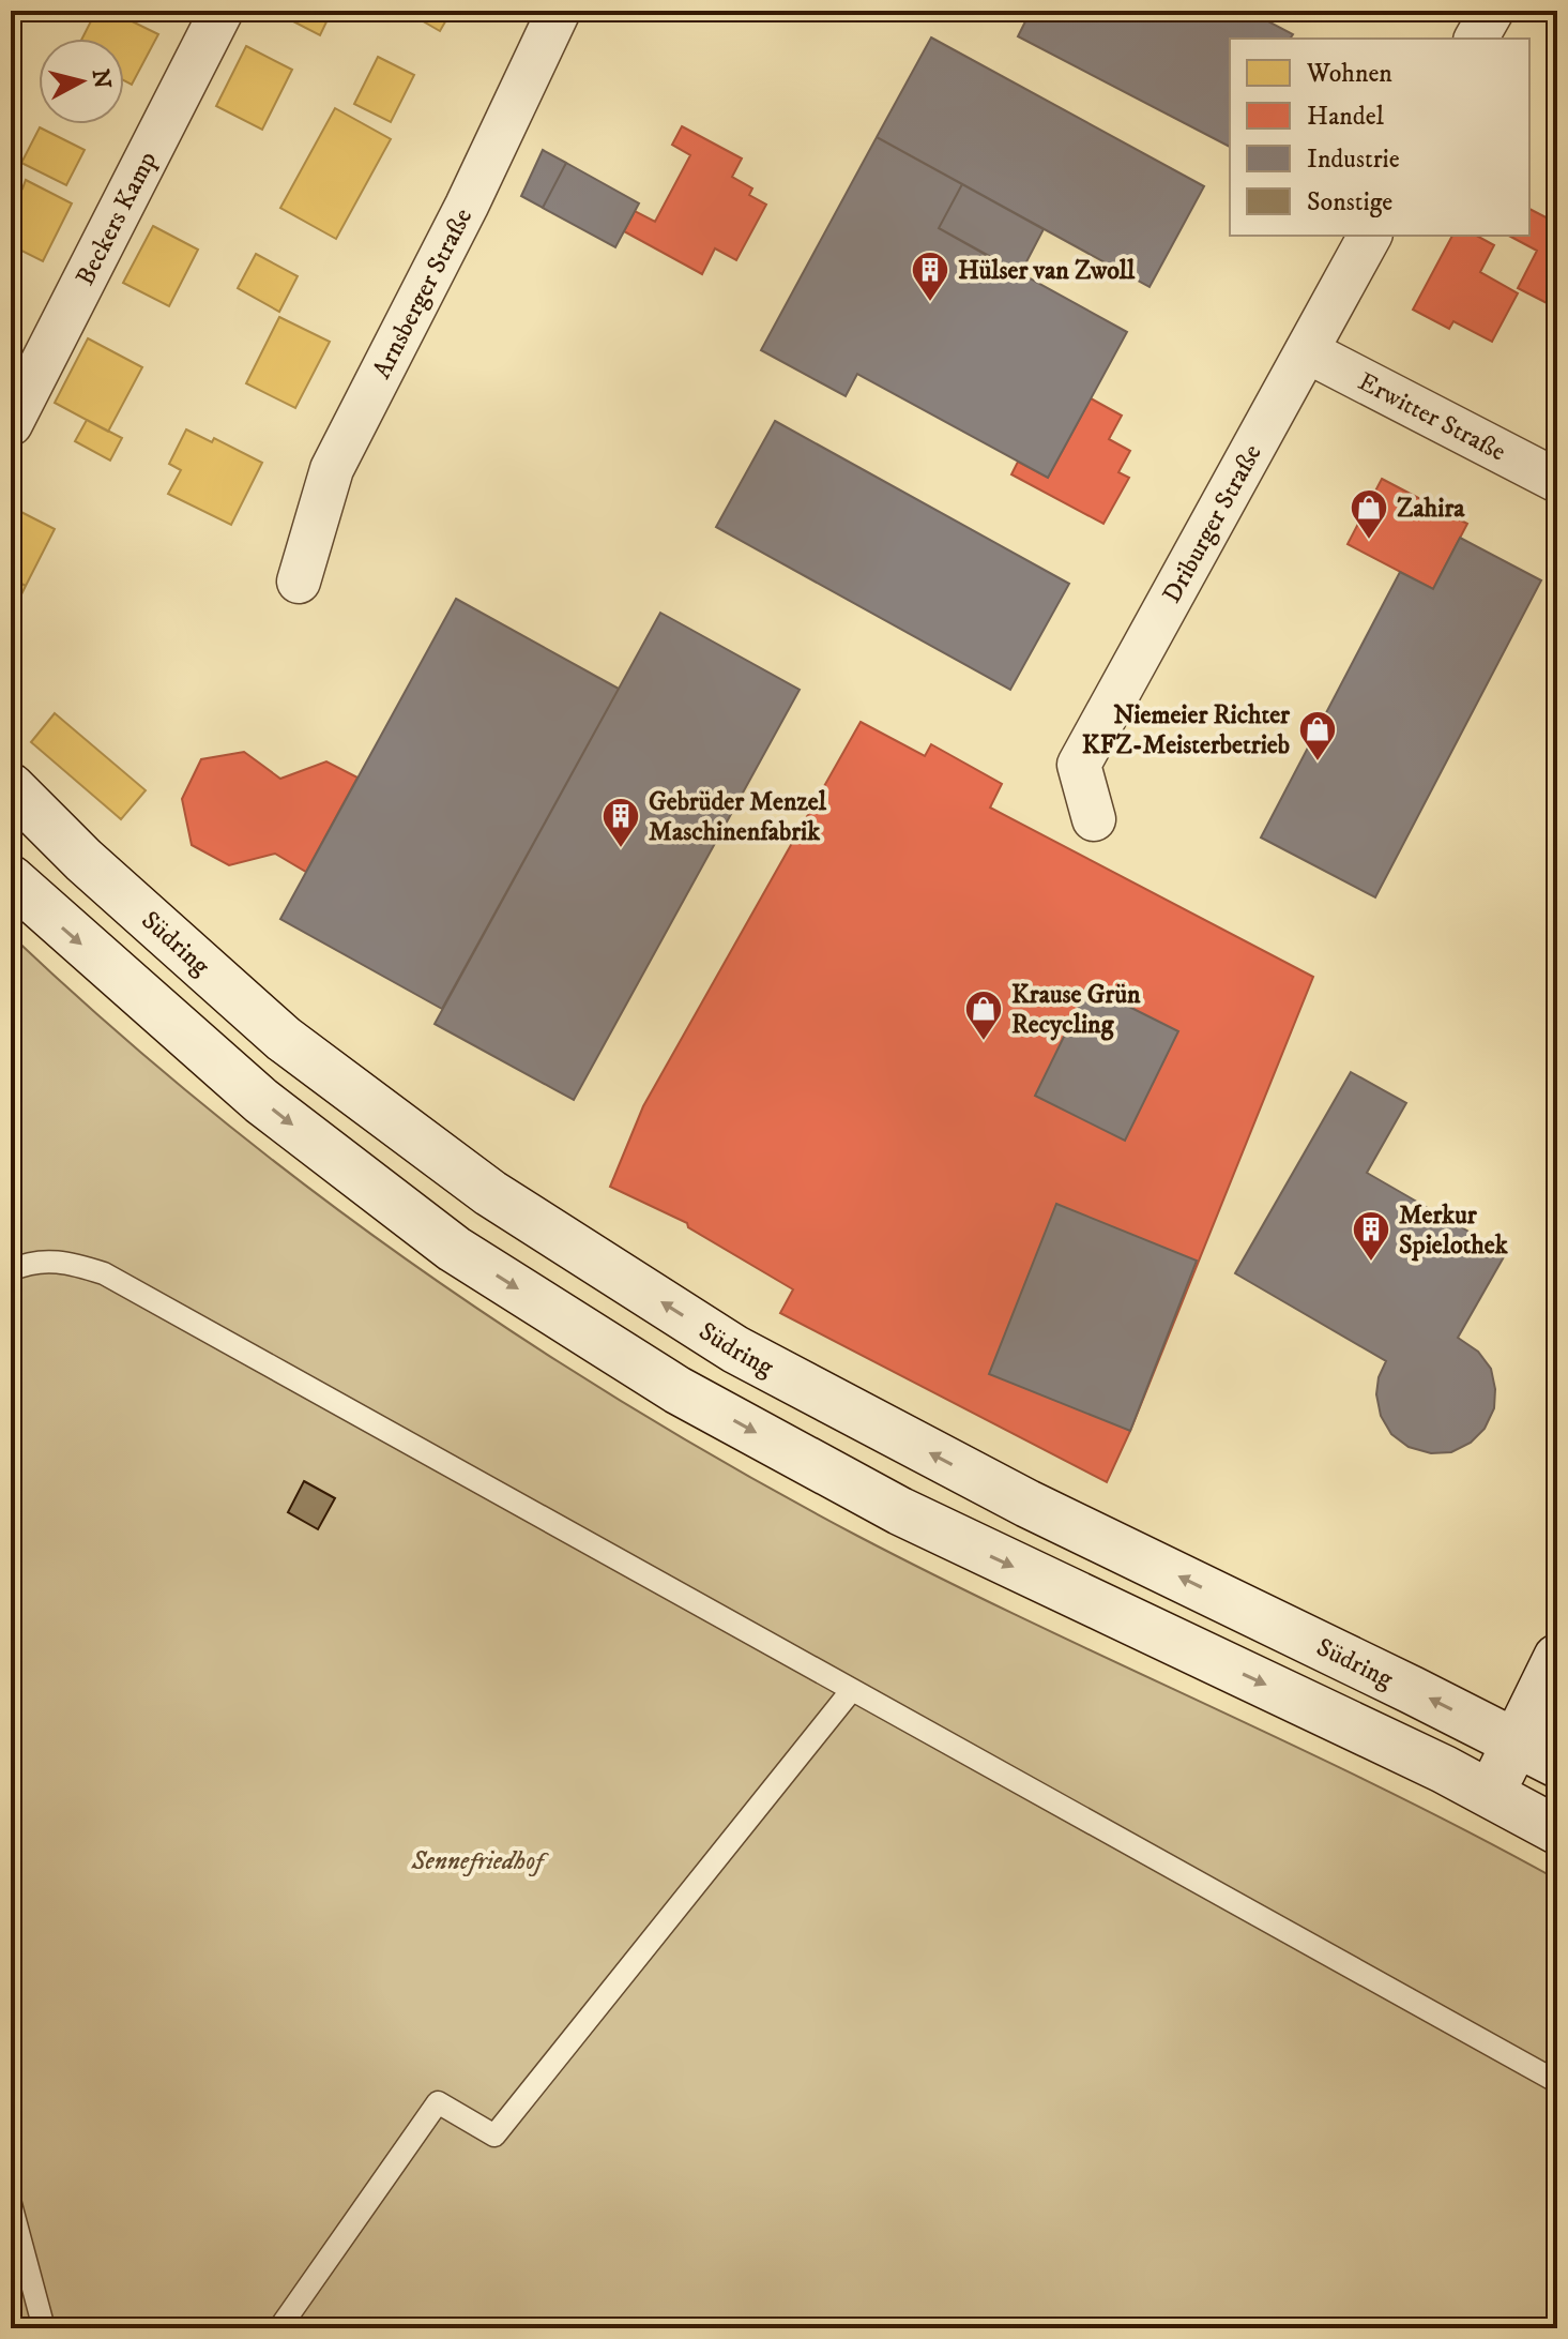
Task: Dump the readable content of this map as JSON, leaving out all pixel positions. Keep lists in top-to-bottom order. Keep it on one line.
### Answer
{"streets":{"main road":["Südring"],"street":["Beckers Kamp","Arnsberger Straße","Erwitter Straße","Driburger Straße"]},"crossings":[["Erwitter Straße","Driburger Straße"]],"parks":["Sennefriedhof"],"places":{"building":["Hülser van Zwoll","Gebrüder Menzel Maschinenfabrik","Merkur Spielothek"],"shop":["Zahira","Niemeier Richter KFZ-Meisterbetrieb","Krause Grün Recycling"]},"legend":["Wohnen","Handel","Industrie","Sonstige"],"north":"right"}
